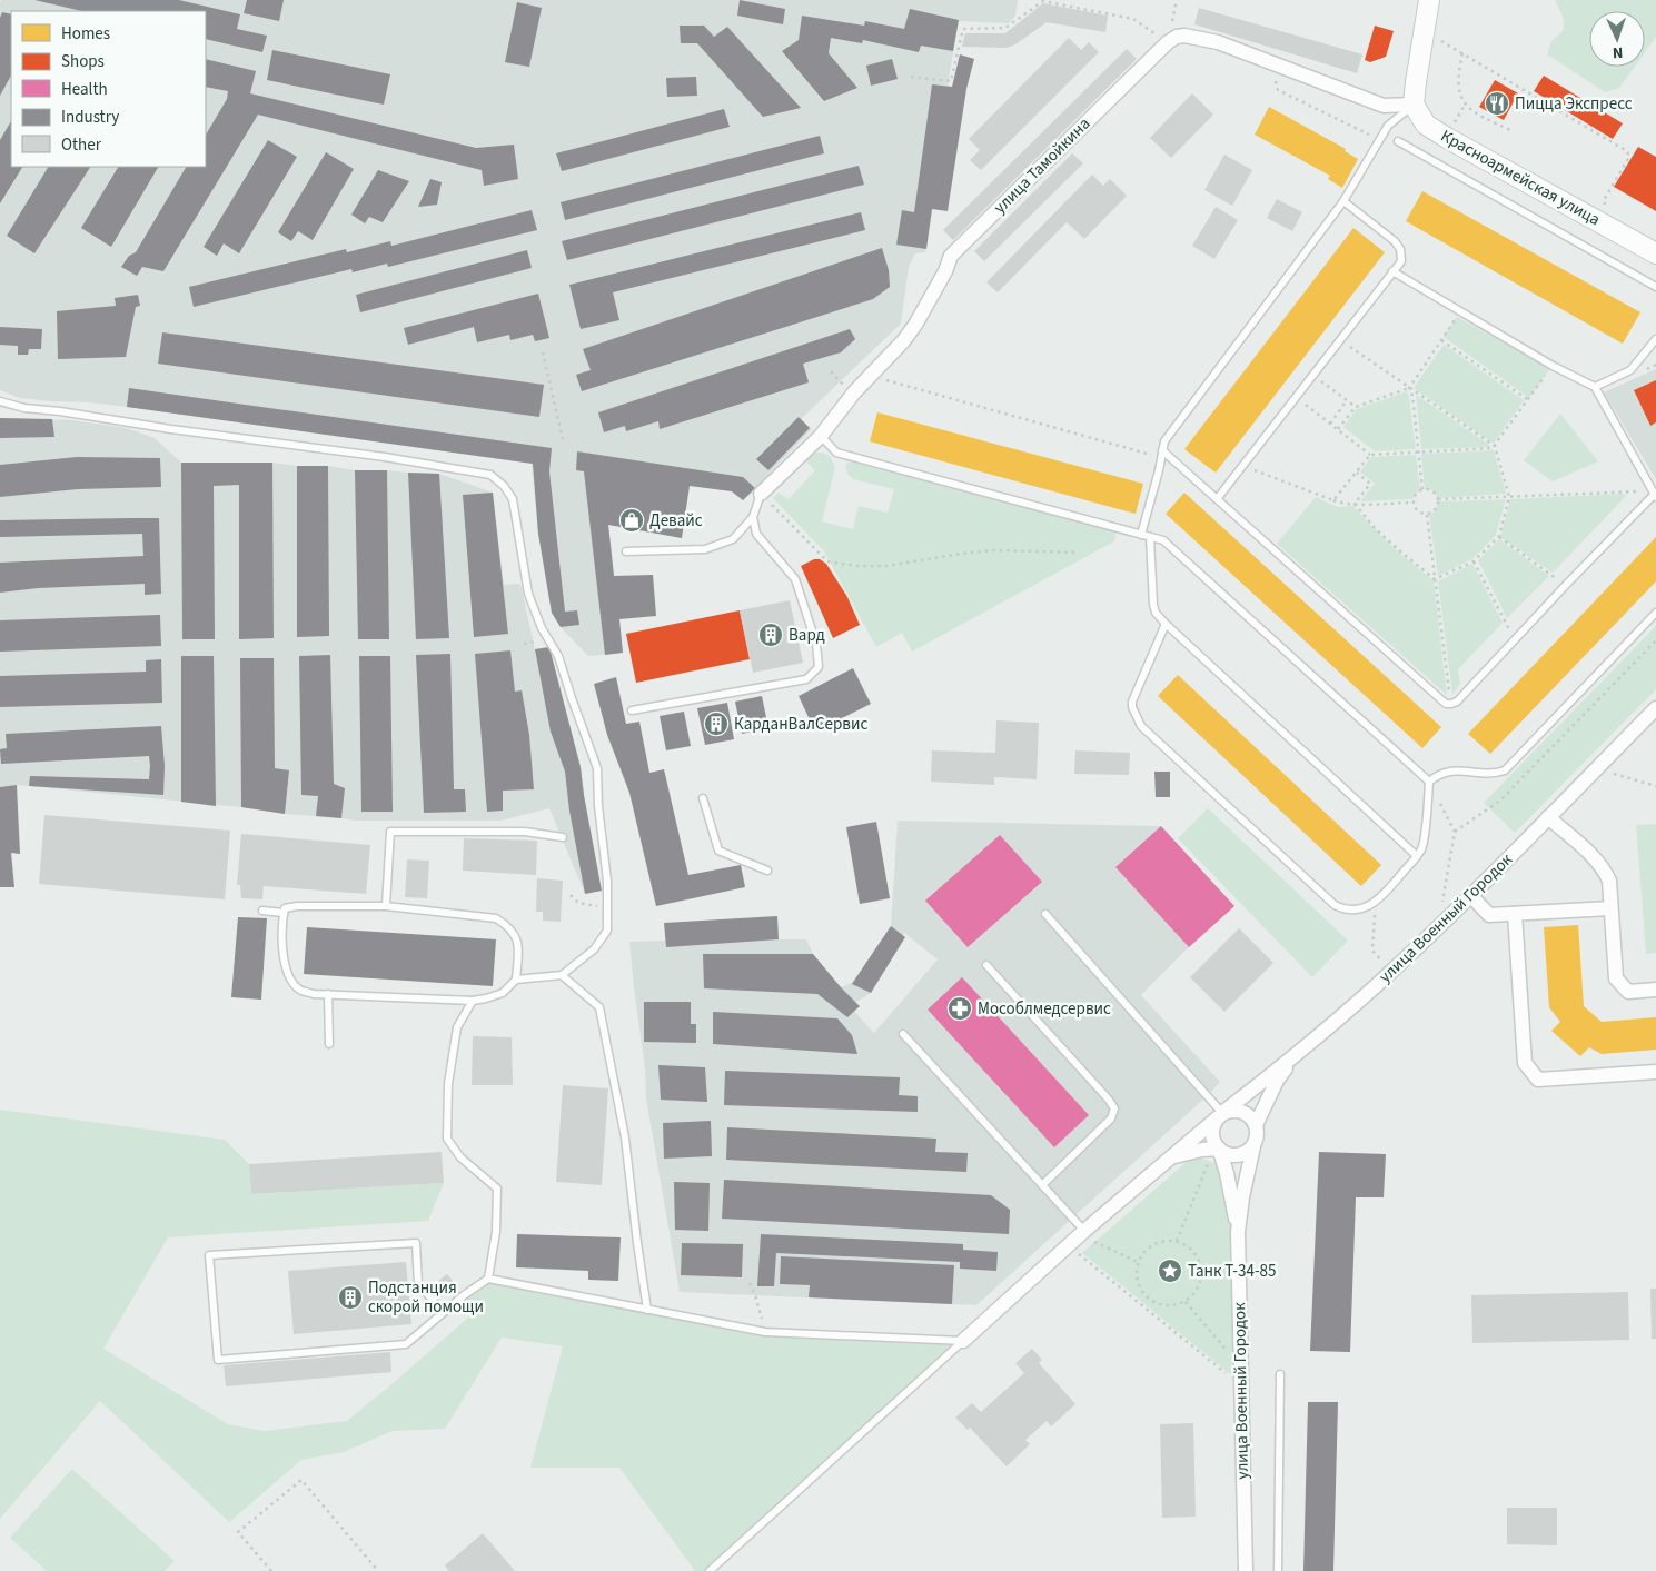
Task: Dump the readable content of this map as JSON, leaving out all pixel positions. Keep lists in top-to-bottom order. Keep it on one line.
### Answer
{"streets":{"street":["улица Тамойкина","Красноармейская улица","улица Военный Городок"]},"places":{"restaurant":["Пицца Экспресс"],"shop":["Девайс"],"building":["Вард","КарданВалСервис","Подстанция скорой помощи"],"pharmacy":["Мособлмедсервис"],"place":["Танк Т-34-85"]},"legend":["Homes","Shops","Health","Industry","Other"],"north":"bottom"}
